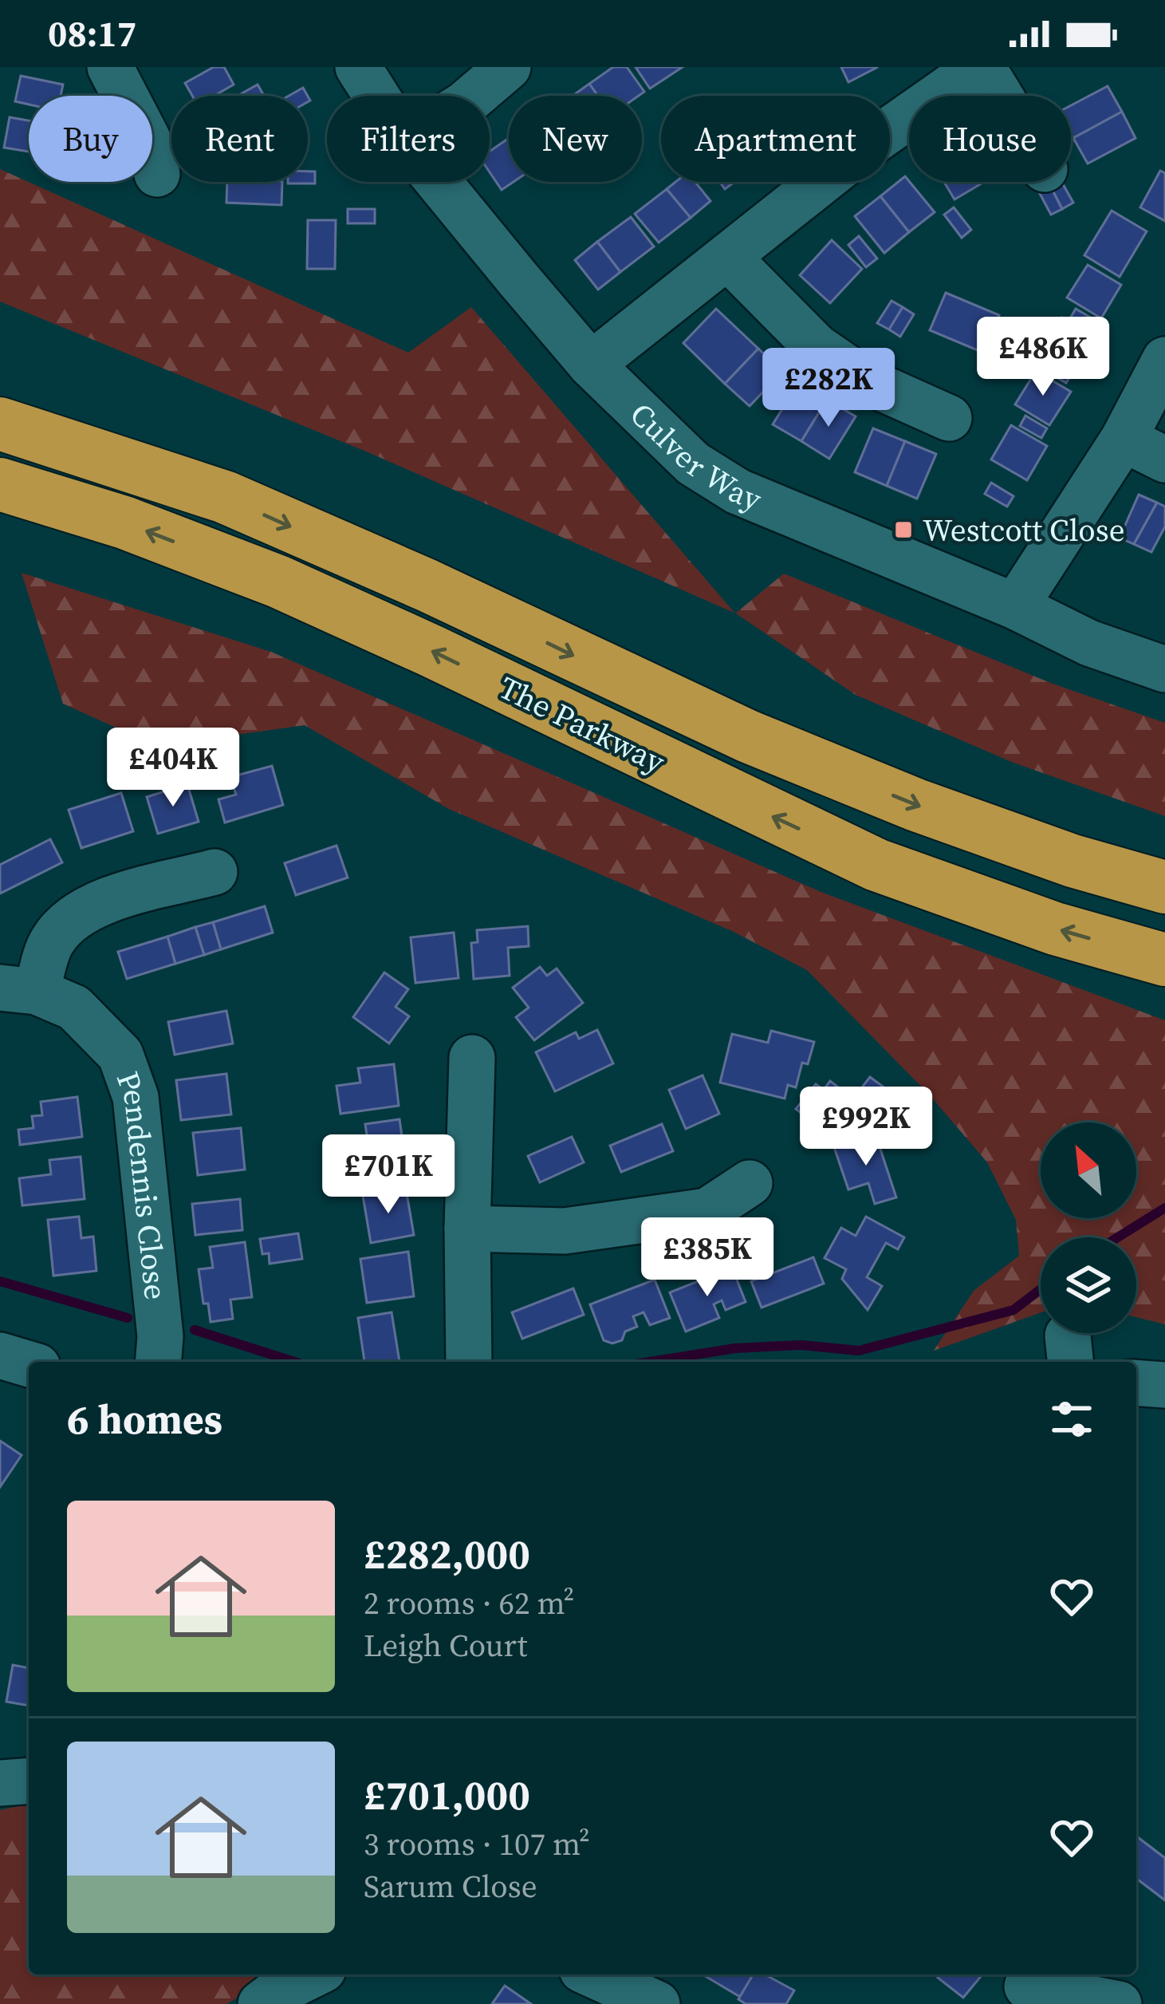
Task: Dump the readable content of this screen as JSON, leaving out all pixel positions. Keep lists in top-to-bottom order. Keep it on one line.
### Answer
{"streets":{"highway":["The Parkway"],"street":["Culver Way","Pendennis Close"]},"places":{"transit":["Westcott Close"]},"north":"top left","page":{"status":"08:17","chip":["Buy","Rent","Filters","New","Apartment","House"],"price":["£486K","£282K","£404K","£992K","£701K","£385K"],"heading":"6 homes","list":[{"name":"£282,000","note":"2 rooms · 62 m² · Leigh Court"},{"name":"£701,000","note":"3 rooms · 107 m² · Sarum Close"}]}}
